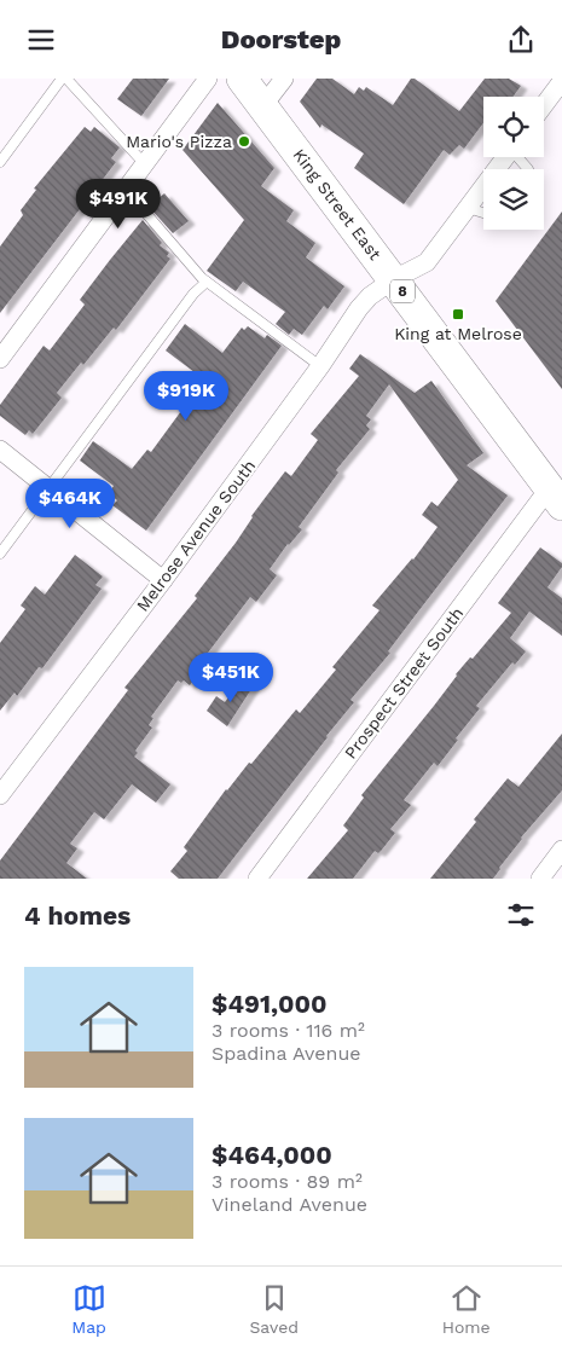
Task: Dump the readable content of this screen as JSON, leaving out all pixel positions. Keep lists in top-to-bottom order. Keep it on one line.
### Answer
{"streets":{"main road":["King Street East","8"],"street":["Melrose Avenue South","Prospect Street South"]},"crossings":[["King Street East","Melrose Avenue South"],["King Street East","Prospect Street South"]],"places":{"other":["Mario's Pizza"],"transit":["King at Melrose"]},"page":{"header":"Doorstep","price":["$491K","$919K","$464K","$451K"],"heading":"4 homes","list":[{"name":"$491,000","note":"3 rooms · 116 m² · Spadina Avenue"},{"name":"$464,000","note":"3 rooms · 89 m² · Vineland Avenue"}],"tabs":["Map","Saved","Home"]}}
